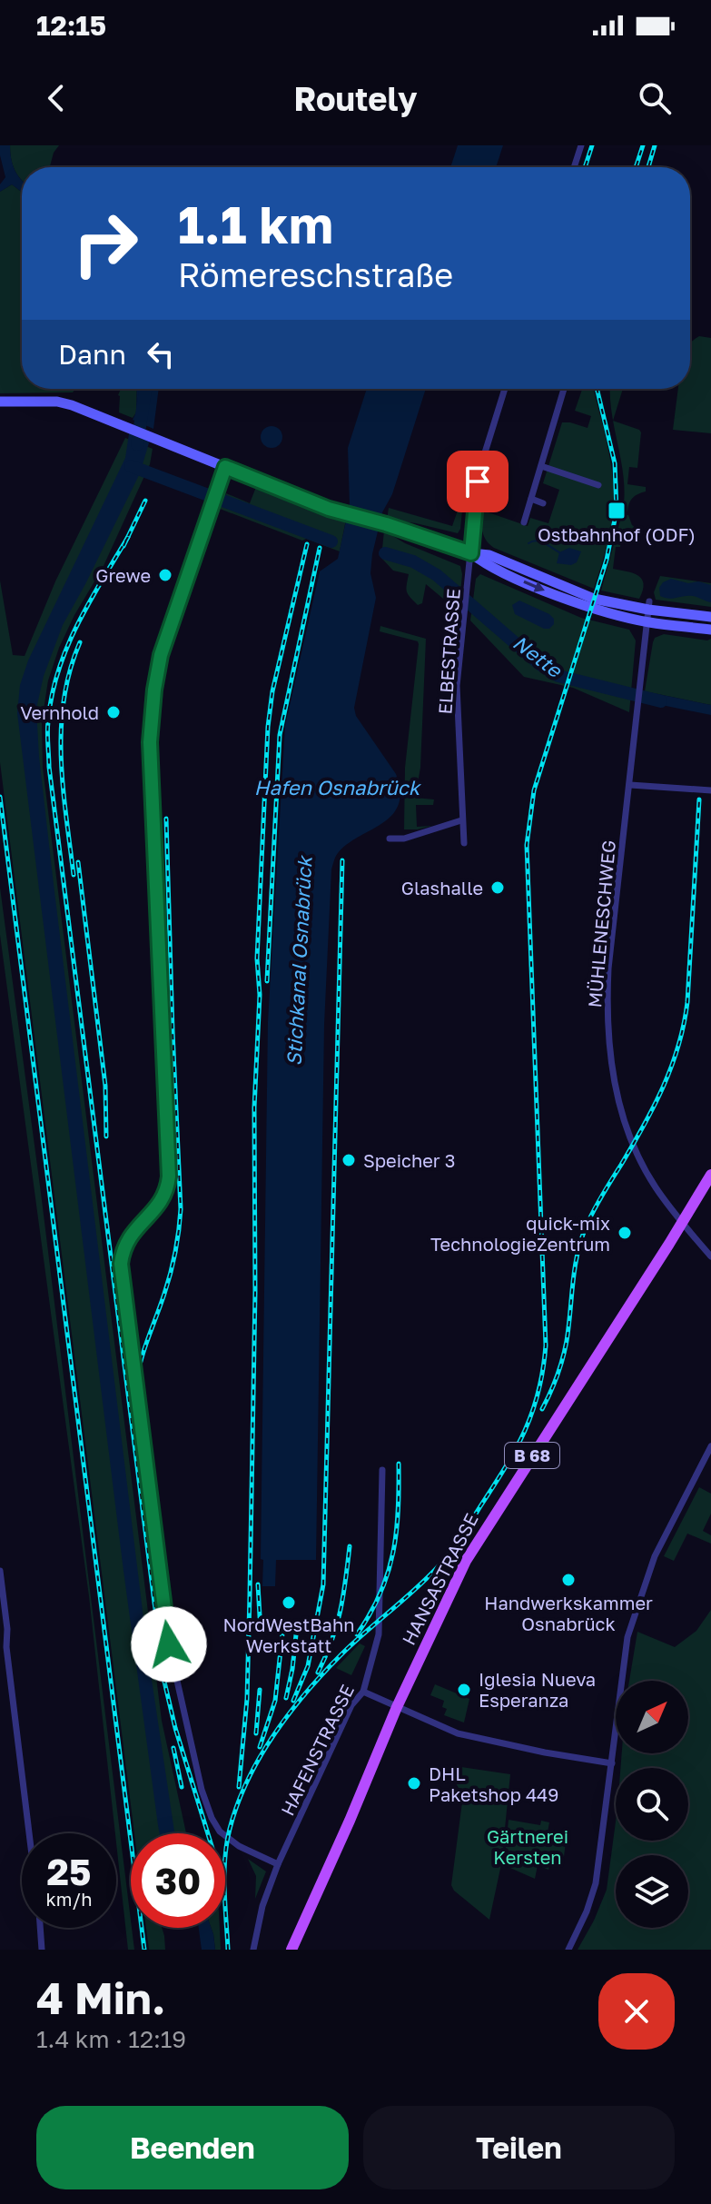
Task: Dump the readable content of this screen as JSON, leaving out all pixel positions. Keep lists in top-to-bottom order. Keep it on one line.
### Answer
{"streets":{"main road":["B 68","HANSASTRASSE"],"street":["ELBESTRASSE","MÜHLENESCHWEG","HAFENSTRASSE"]},"crossings":[["MÜHLENESCHWEG","HANSASTRASSE"]],"water":["Nette","Hafen Osnabrück","Stichkanal Osnabrück"],"parks":["Gärtnerei Kersten"],"places":{"transit":["Ostbahnhof (ODF)"],"other":["Grewe","Vernhold","Glashalle","Speicher 3","quick-mix TechnologieZentrum","Handwerkskammer Osnabrück","NordWestBahn Werkstatt","Iglesia Nueva Esperanza","DHL Paketshop 449"]},"north":"top right","page":{"status":"12:15","header":"Routely","turn":["1.1 km","Römereschstraße"],"then":"Dann","speed":"25 km/h","limit":"30","heading":["4 Min.","1.4 km · 12:19"],"buttons":["Beenden","Teilen"]}}
